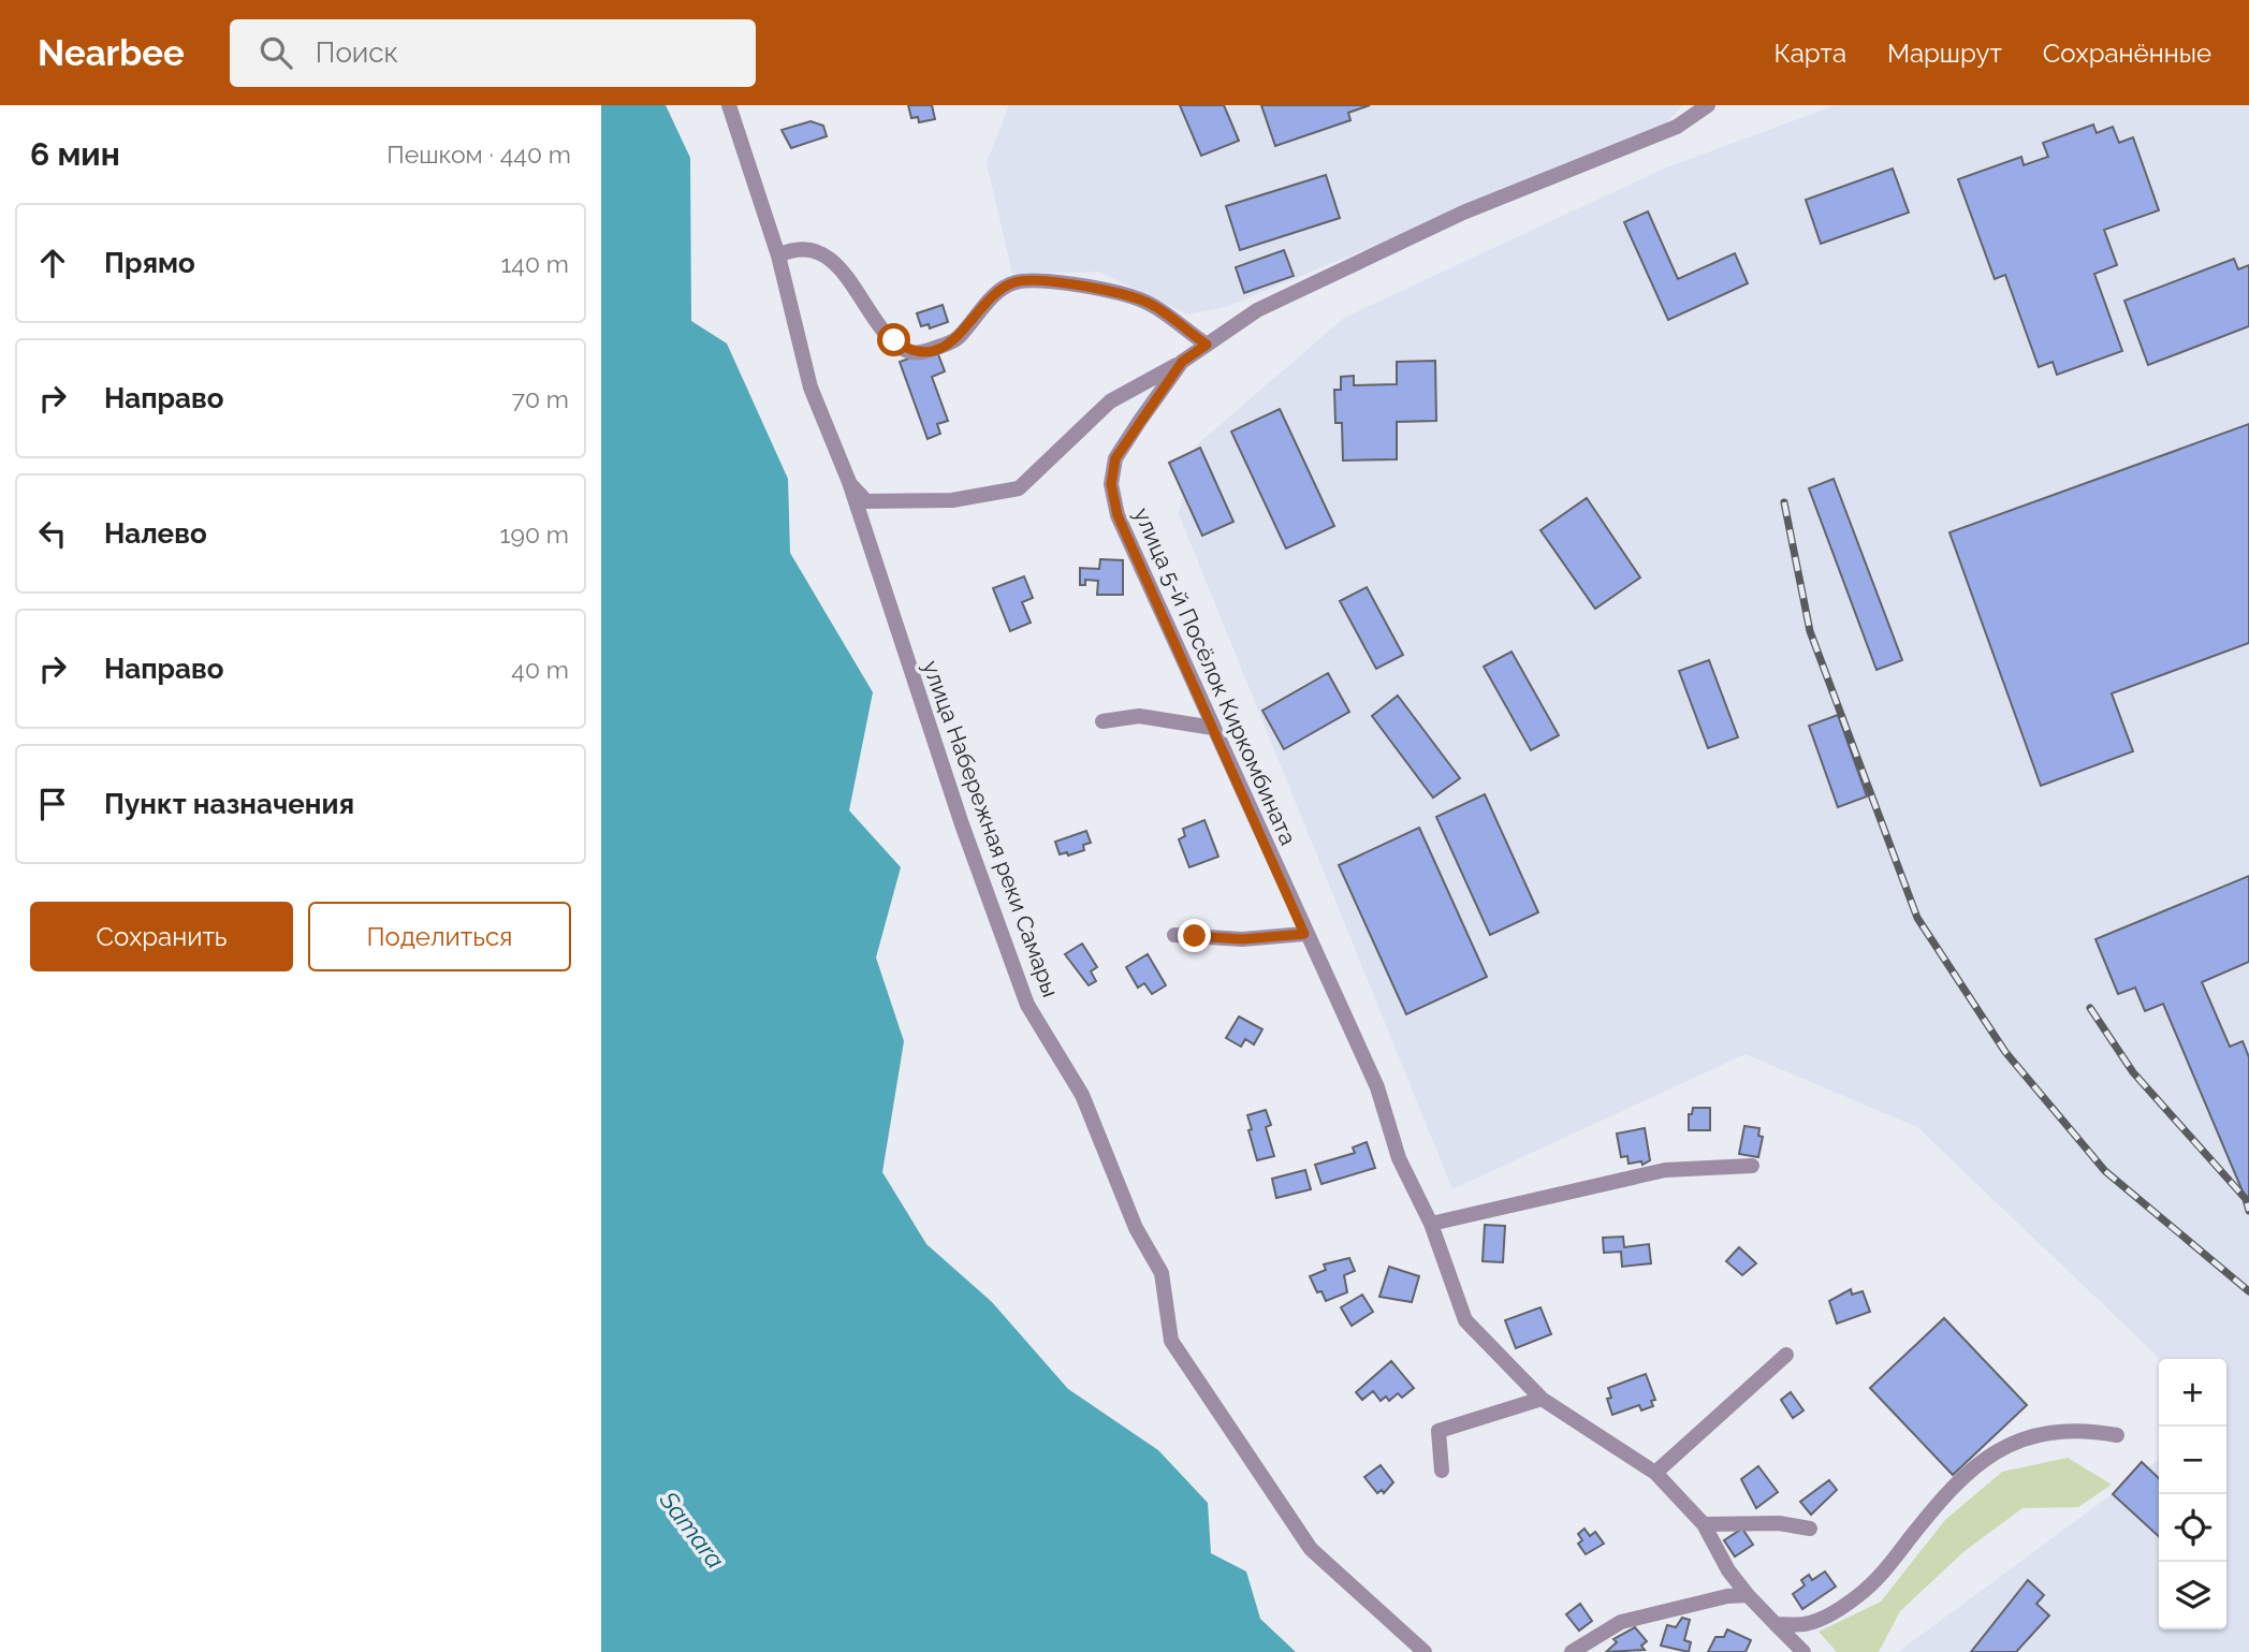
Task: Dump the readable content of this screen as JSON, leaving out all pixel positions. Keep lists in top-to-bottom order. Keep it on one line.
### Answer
{"streets":{"street":["улица 5-й Посёлок Киркомбината","улица Набережная реки Самары"]},"water":["Samara"],"page":{"header":"Nearbee","search":"Поиск","nav":["Карта","Маршрут","Сохранённые"],"heading":["6 мин","Пешком · 440 m"],"list":[["Прямо","140 m"],["Направо","70 m"],["Налево","190 m"],["Направо","40 m"],"Пункт назначения"],"buttons":["Сохранить","Поделиться"],"map_buttons":["+","−"]}}
